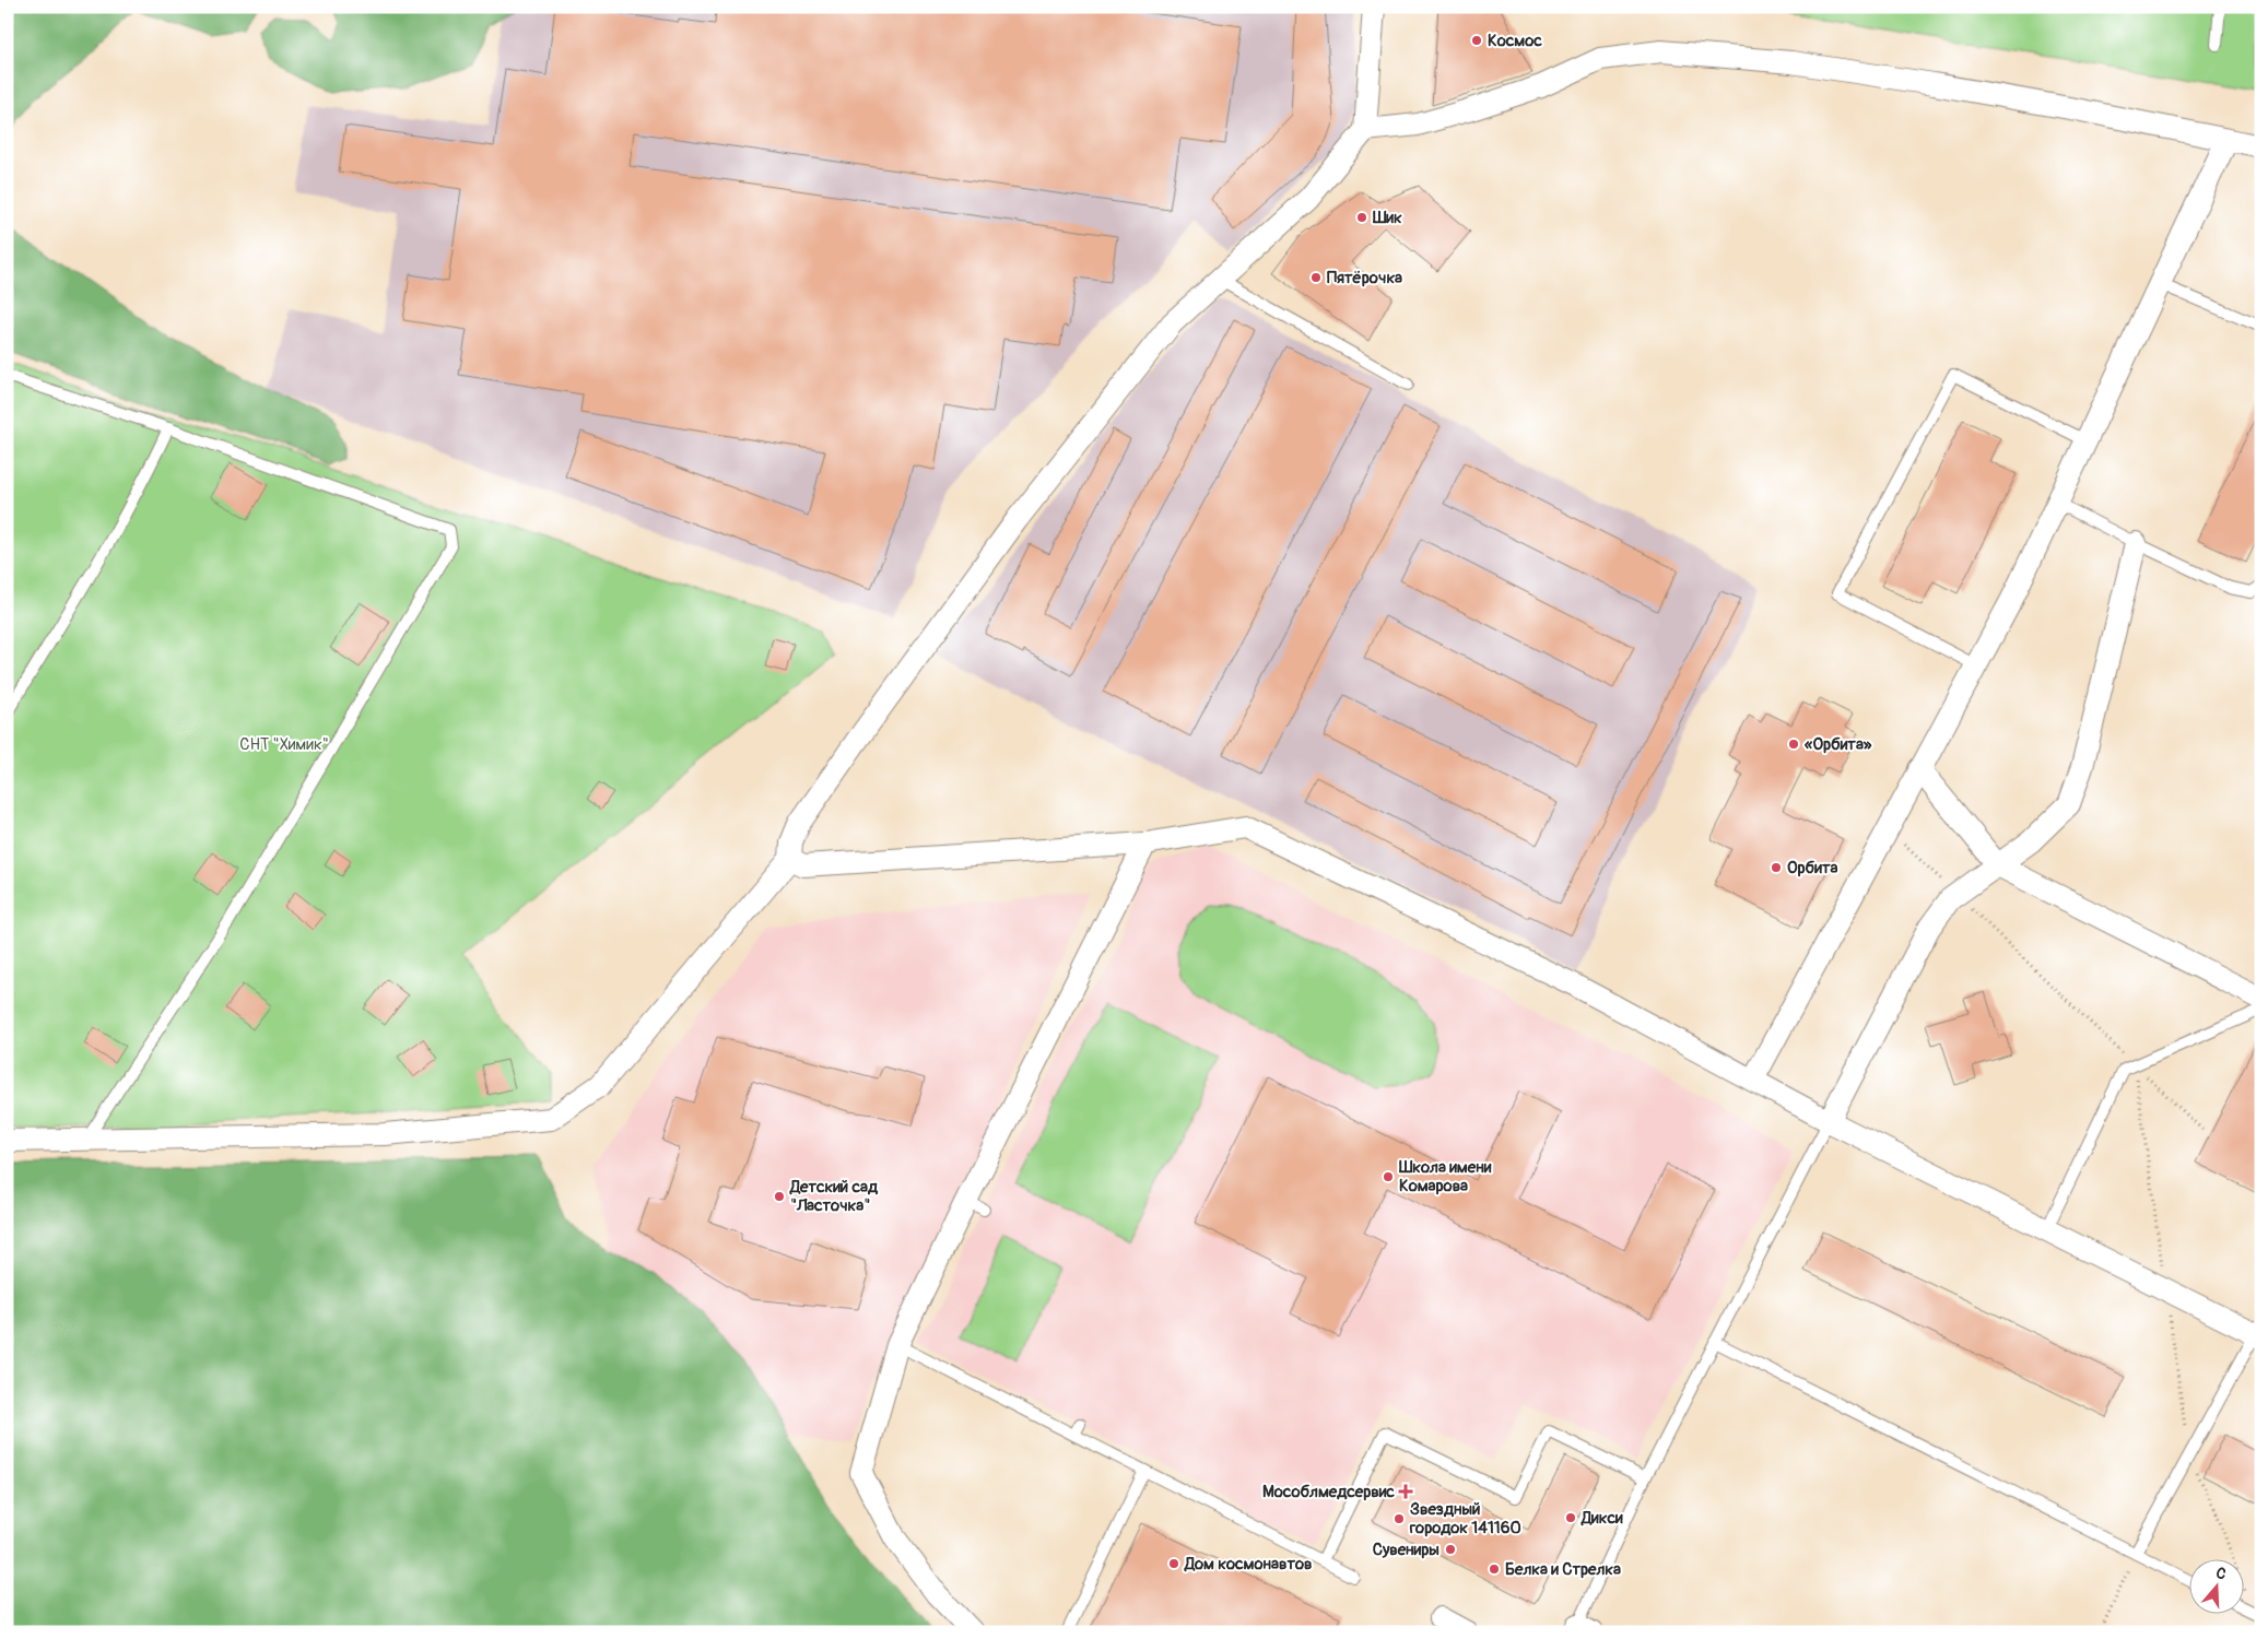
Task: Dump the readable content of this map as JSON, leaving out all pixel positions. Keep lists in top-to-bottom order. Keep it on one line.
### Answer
{"parks":["СНТ \"Химик\""],"places":{"other":["Космос","Шик","Пятёрочка","«Орбита»","Орбита","Школа имени Комарова","Детский сад \"Ласточка\"","Дикси","Звездный городок 141160","Сувениры","Дом космонавтов","Белка и Стрелка"],"health":["Мособлмедсервис"]},"north":"top"}
